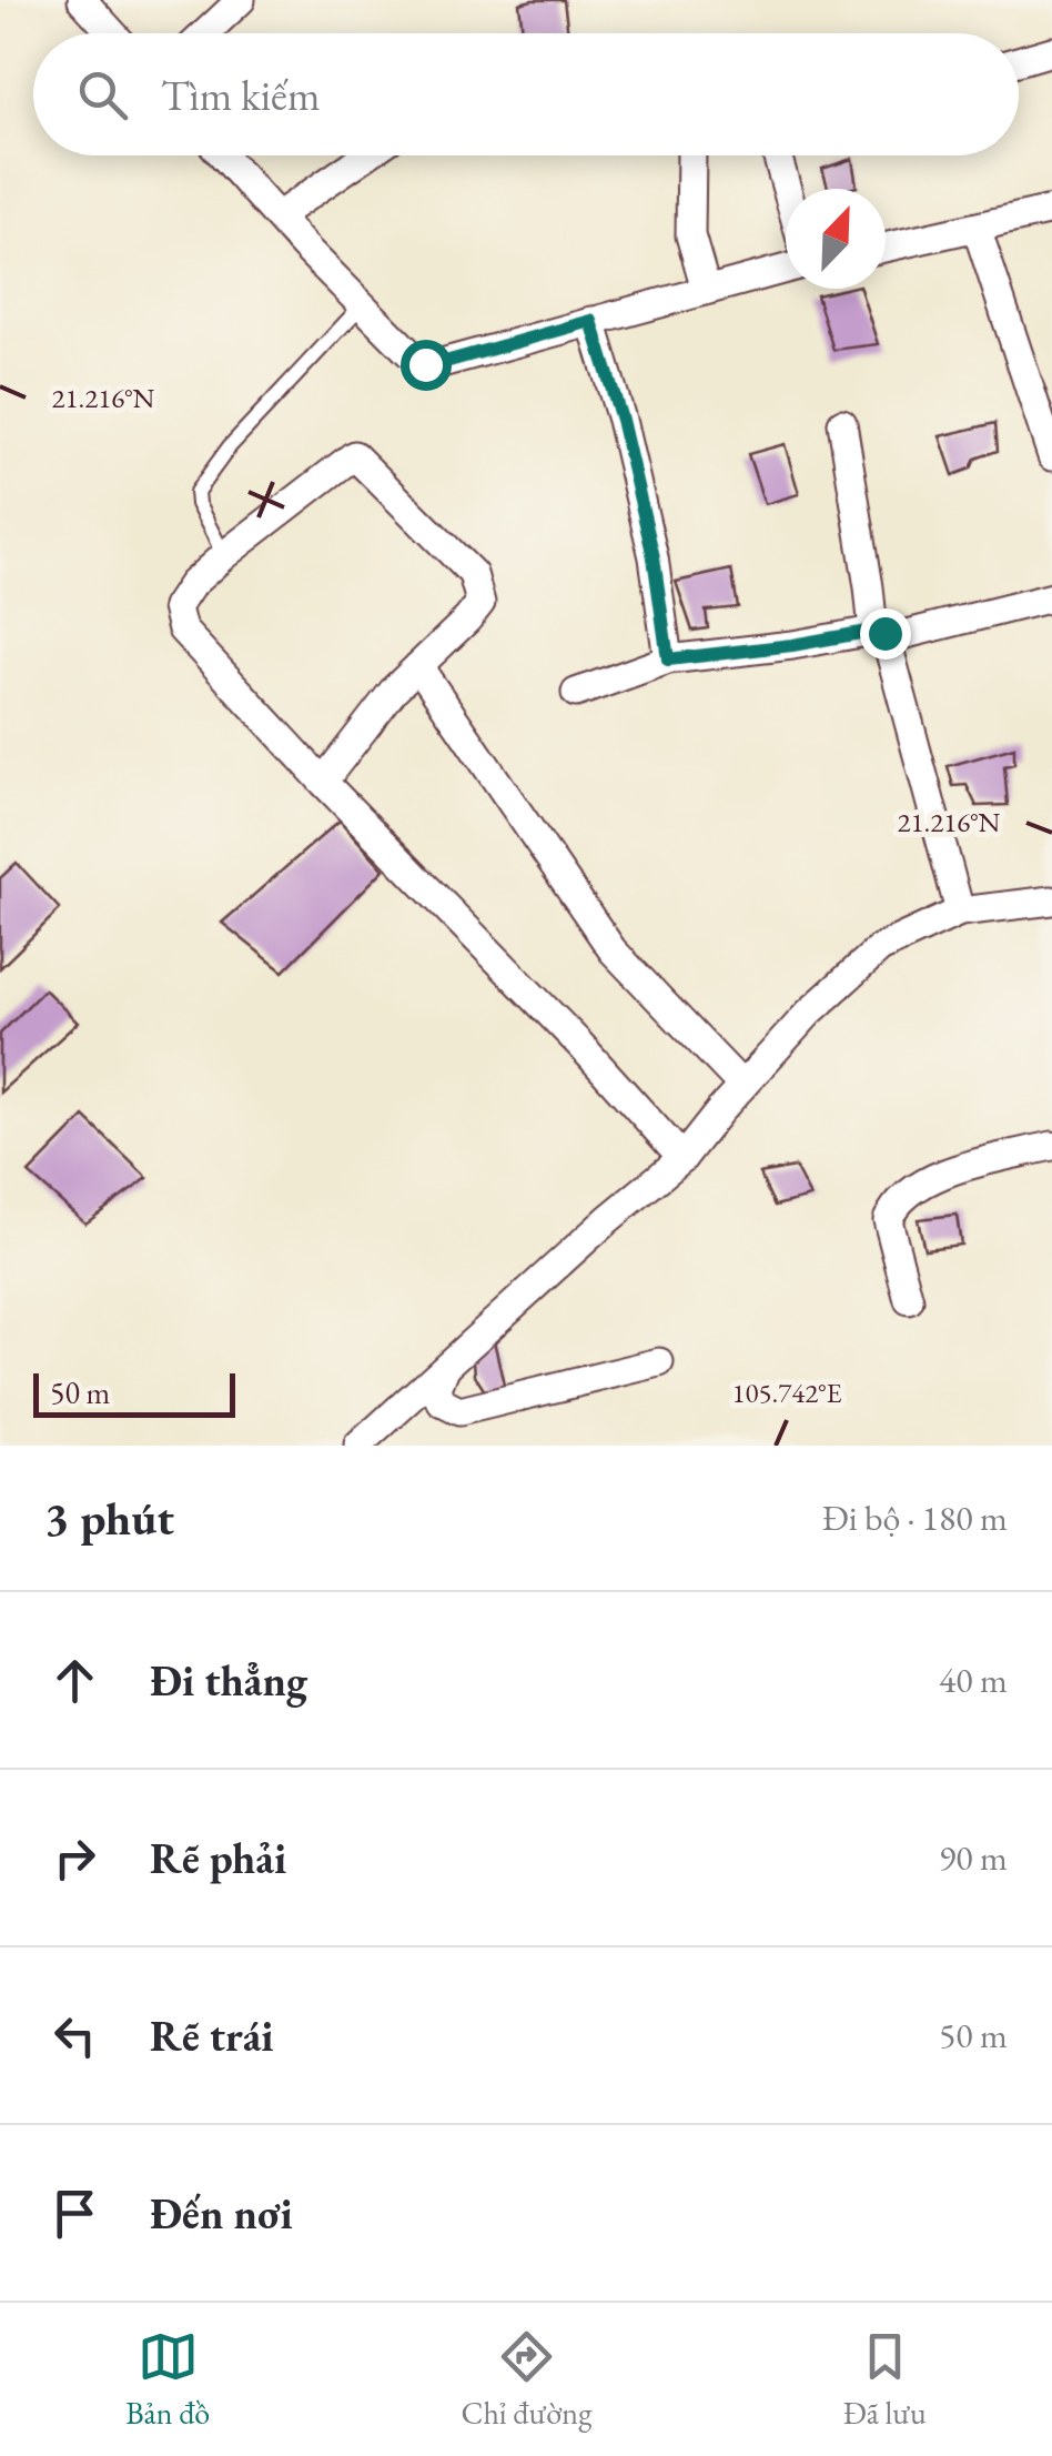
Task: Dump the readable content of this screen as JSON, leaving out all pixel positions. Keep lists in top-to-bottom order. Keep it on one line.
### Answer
{"scale_bar":"50 m","north":"top right","page":{"search":"Tìm kiếm","scale":"50 m","heading":["3 phút","Đi bộ · 180 m"],"list":[["Đi thẳng","40 m"],["Rẽ phải","90 m"],["Rẽ trái","50 m"],"Đến nơi"],"nav":["Bản đồ","Chỉ đường","Đã lưu"]},"coordinates":["21.216°N","105.742°E"]}
